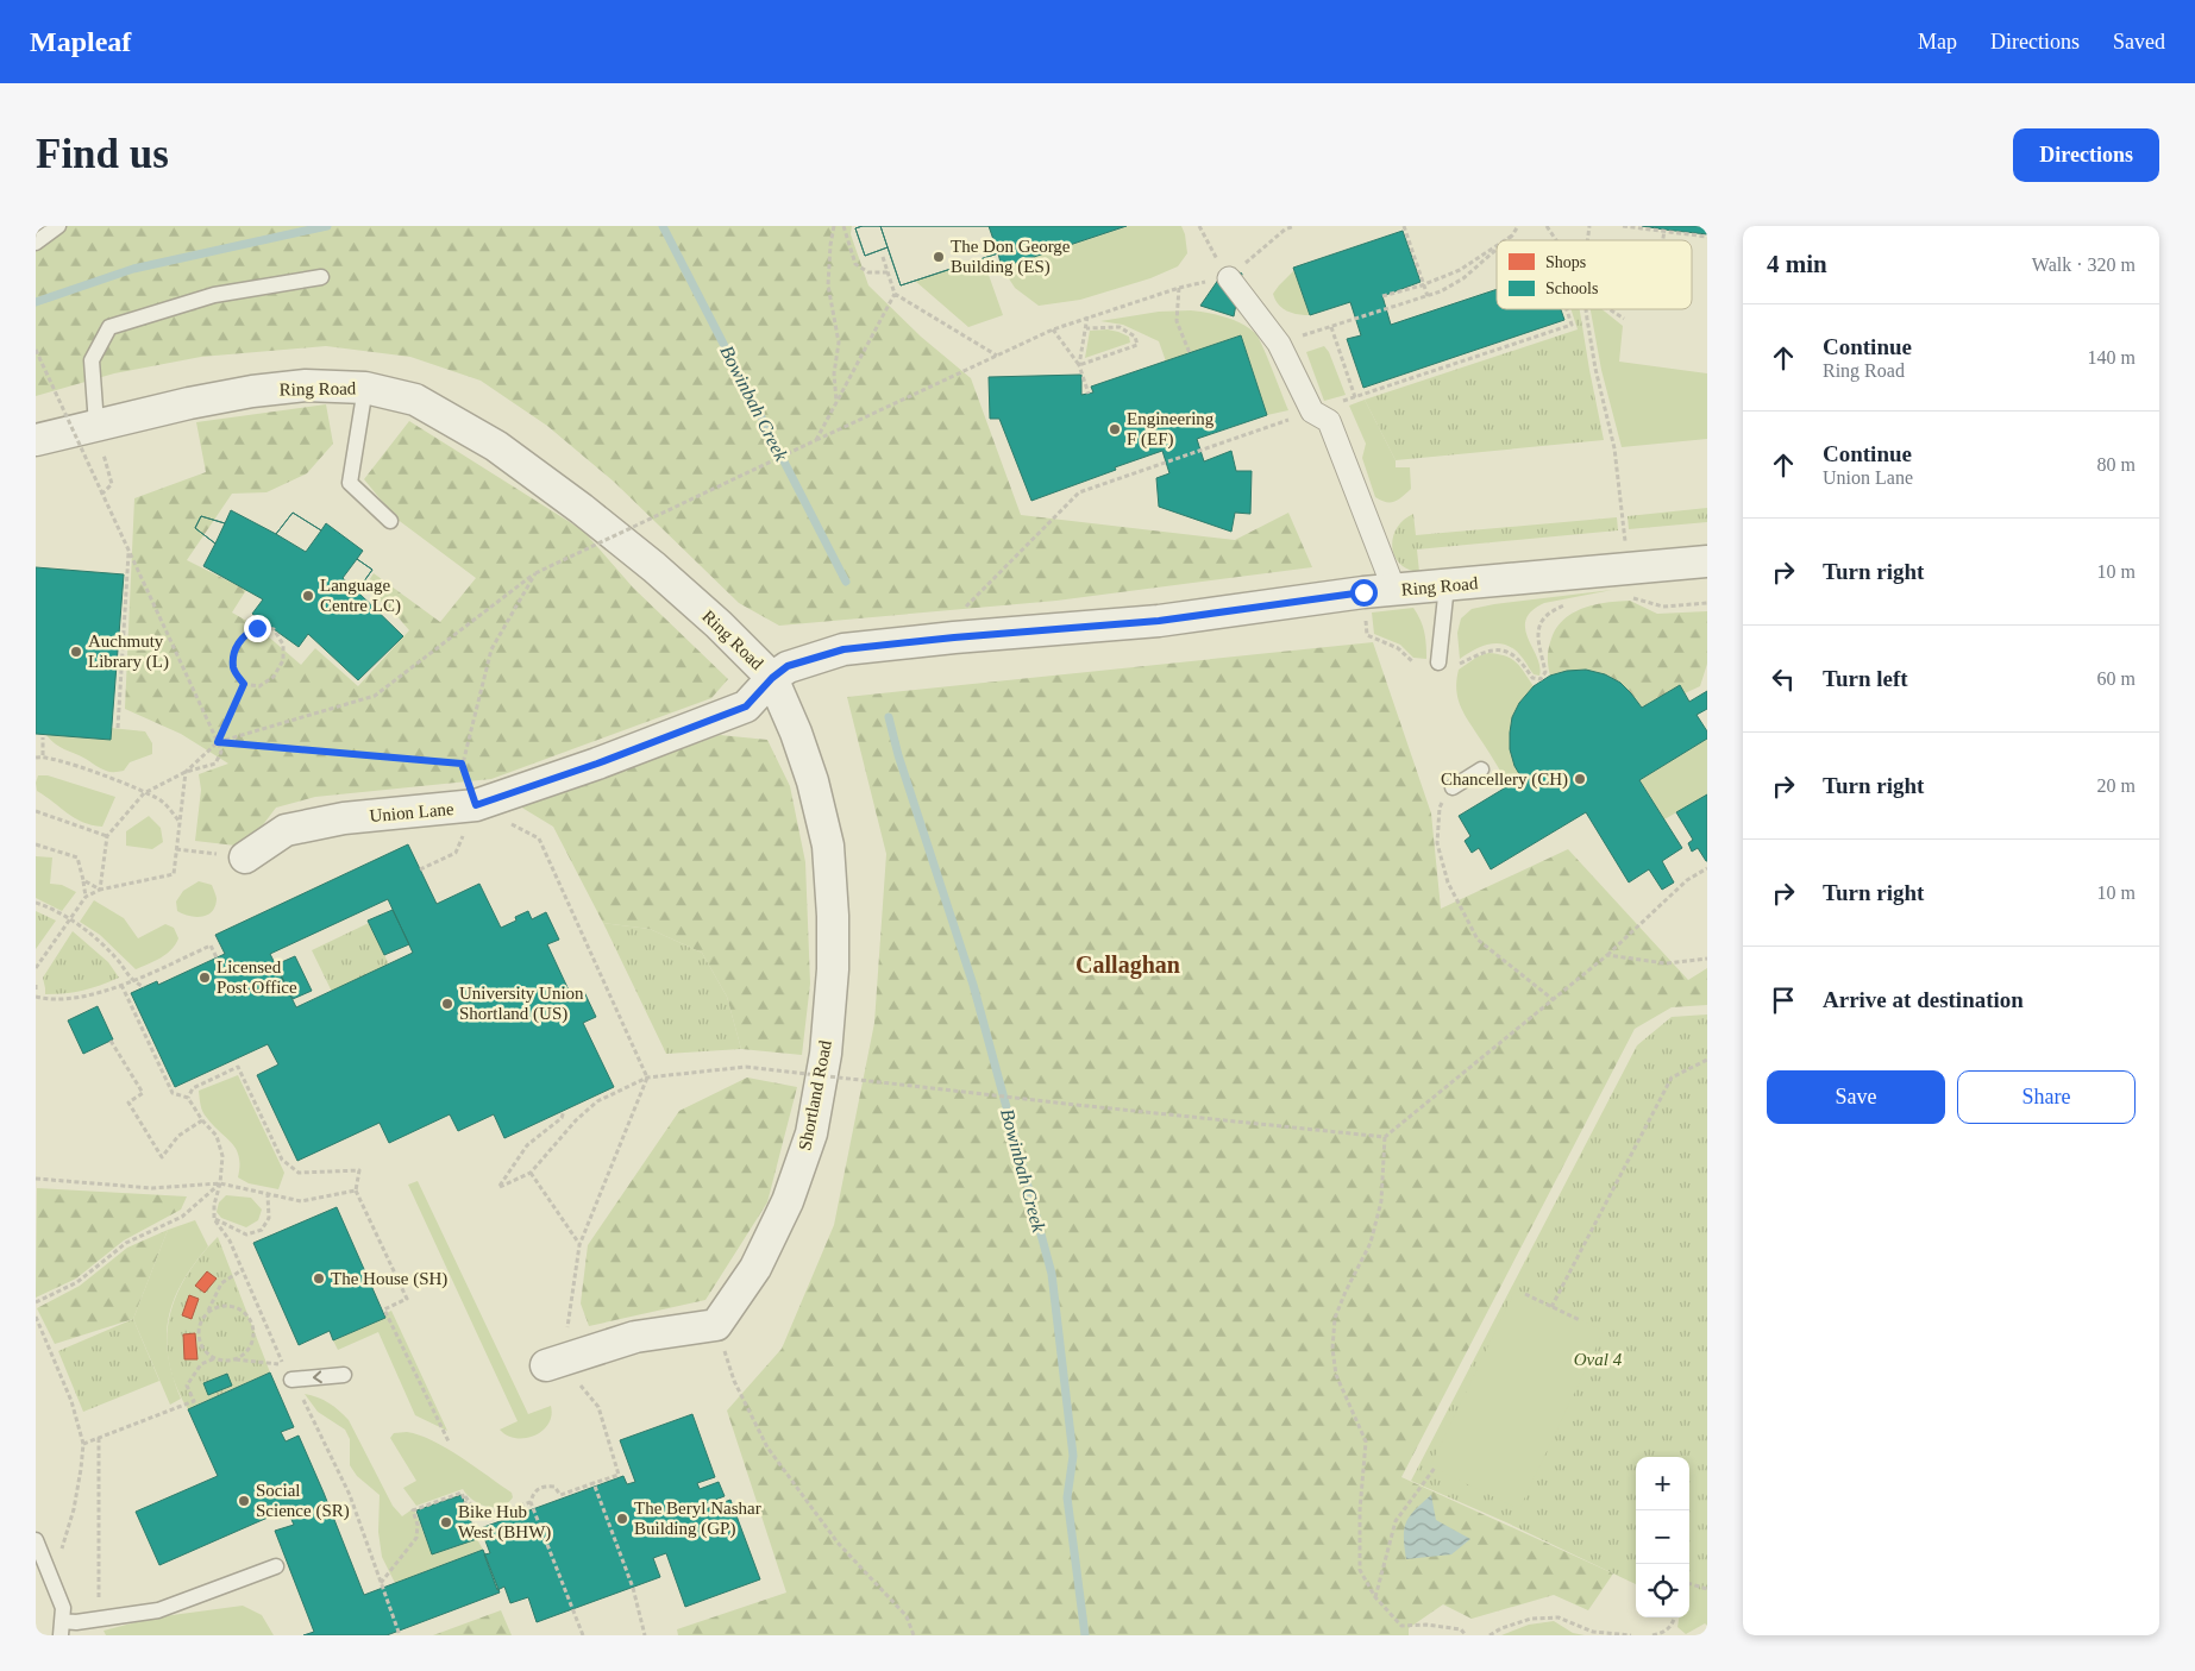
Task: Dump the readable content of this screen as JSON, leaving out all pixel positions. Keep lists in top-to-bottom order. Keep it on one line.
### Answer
{"streets":{"street":["Ring Road","Union Lane","Shortland Road"]},"crossings":[["Ring Road","Union Lane"],["Ring Road","Shortland Road"],["Union Lane","Shortland Road"]],"districts":["Callaghan"],"water":["Bowinbah Creek"],"parks":["Oval 4"],"places":["The Don George Building (ES)","Engineering F (EF)","Language Centre LC)","Auchmuty Library (L)","Chancellery (CH)","Licensed Post Office","University Union Shortland (US)","The House (SH)","Social Science (SR)","The Beryl Nashar Building (GP)","Bike Hub West (BHW)"],"legend":["Shops","Schools"],"page":{"header":"Mapleaf","nav":["Map","Directions","Saved"],"buttons":["Directions",["Save","Share"]],"title":"Find us","heading":["4 min","Walk · 320 m"],"list":[["Continue","Ring Road","140 m"],["Continue","Union Lane","80 m"],["Turn right","10 m"],["Turn left","60 m"],["Turn right","20 m"],["Turn right","10 m"],"Arrive at destination"],"map_buttons":["+","−"]}}
